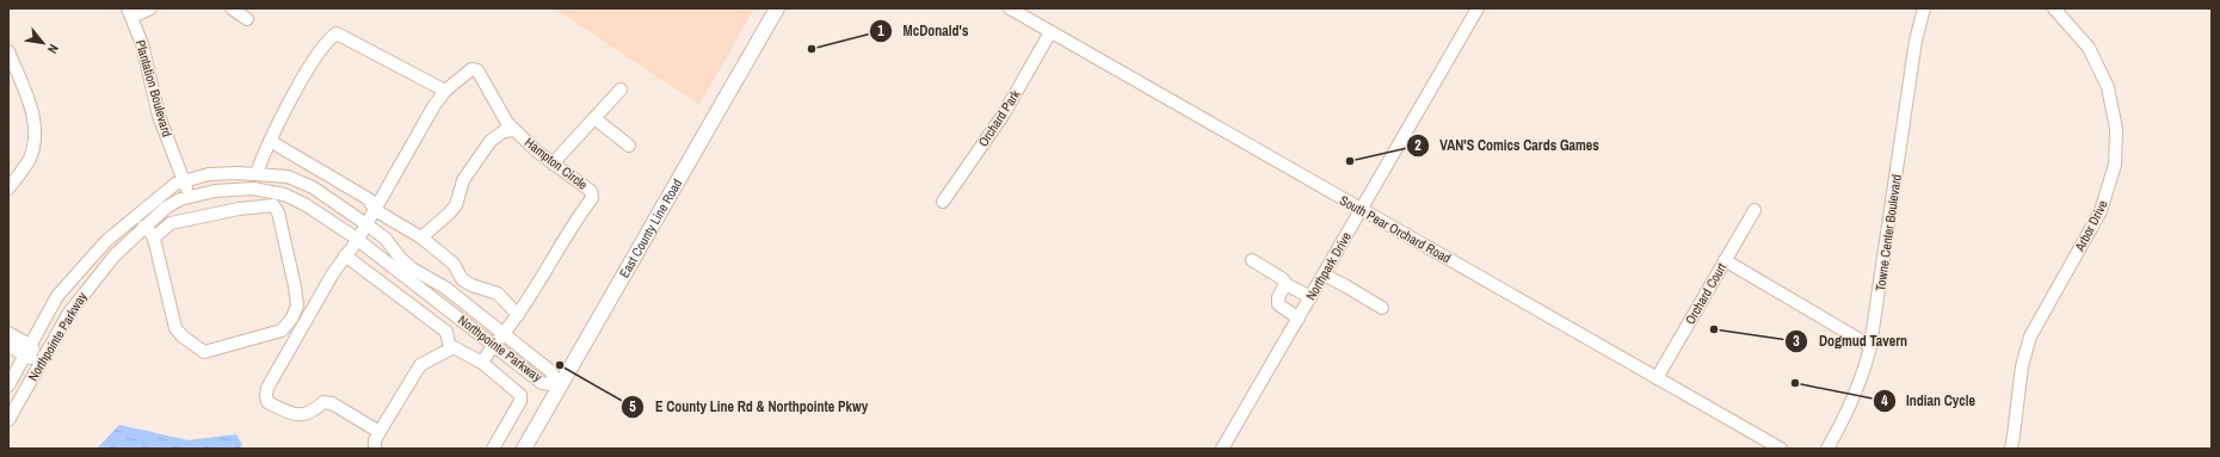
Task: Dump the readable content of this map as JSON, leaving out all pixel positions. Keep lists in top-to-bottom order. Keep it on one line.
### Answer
{"streets":{"main road":["East County Line Road"],"street":["Plantation Boulevard","Orchard Park","Hampton Circle","Arbor Drive","South Pear Orchard Road","Towne Center Boulevard","Northpark Drive","Orchard Court","Northpointe Parkway"]},"crossings":[["Plantation Boulevard","Northpointe Parkway"],["Orchard Park","South Pear Orchard Road"],["Hampton Circle","Northpointe Parkway"],["East County Line Road","Northpointe Parkway"],["South Pear Orchard Road","Northpark Drive"],["South Pear Orchard Road","Orchard Court"]],"places":["McDonald's","VAN'S Comics Cards Games","Dogmud Tavern","E County Line Rd & Northpointe Pkwy","Indian Cycle"],"north":"bottom right"}
